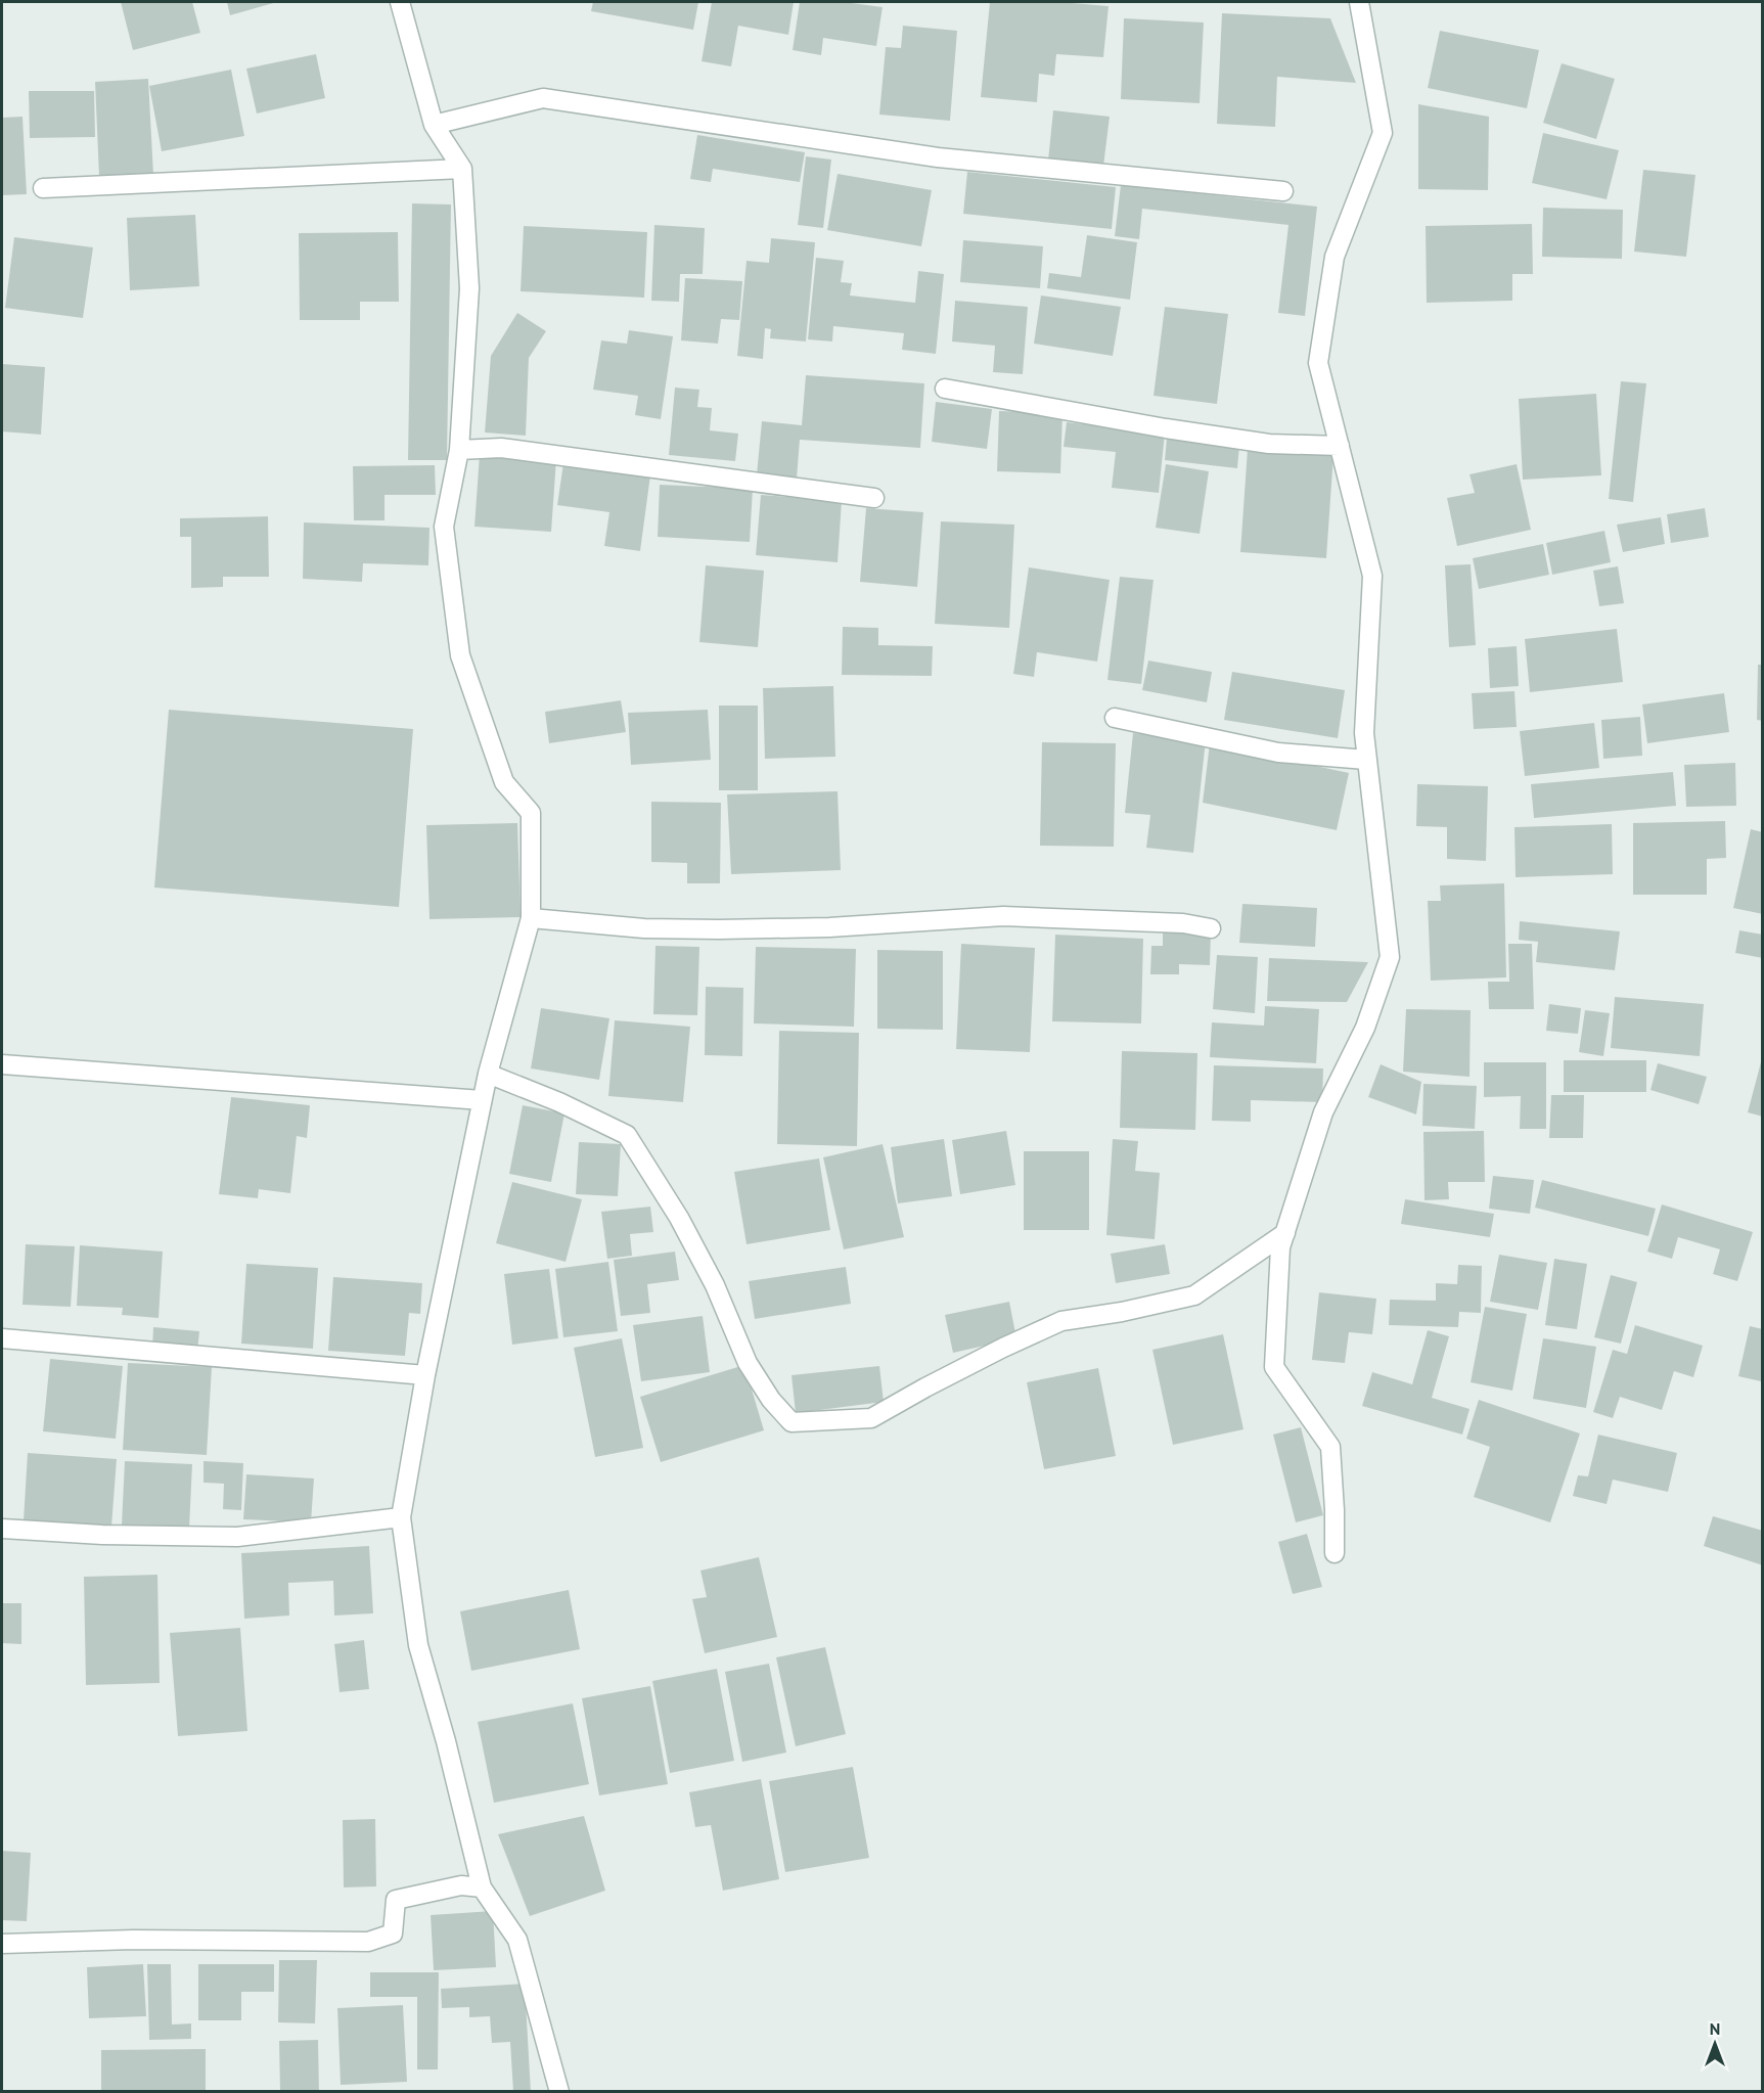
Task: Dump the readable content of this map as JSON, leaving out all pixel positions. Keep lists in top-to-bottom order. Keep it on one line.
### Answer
{"north":"top"}
